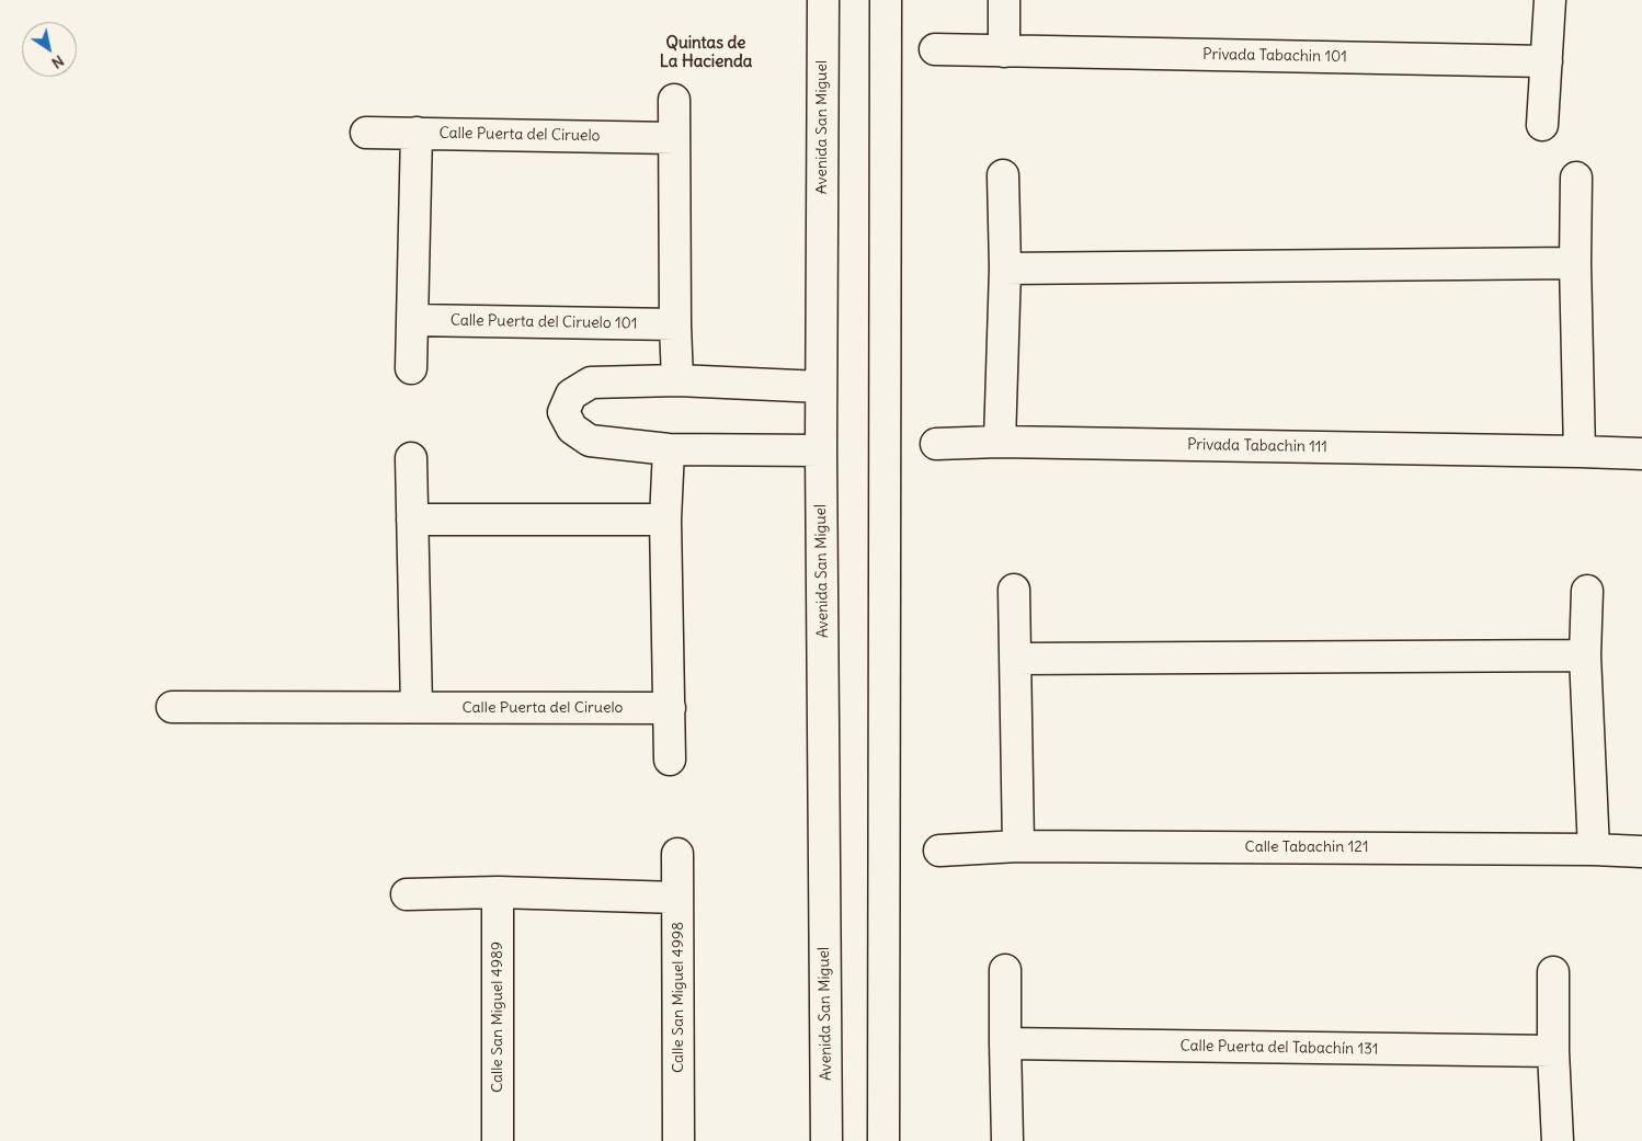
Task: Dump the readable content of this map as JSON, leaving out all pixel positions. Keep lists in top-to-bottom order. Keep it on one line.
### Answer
{"streets":{"street":["Privada Tabachin 101","Avenida San Miguel","Calle Puerta del Ciruelo","Calle Puerta del Ciruelo 101","Privada Tabachin 111","Calle Tabachin 121","Calle San Miguel 4998","Calle San Miguel 4989","Calle Puerta del Tabachín 131"]},"districts":["Quintas de La Hacienda"],"north":"bottom right"}
